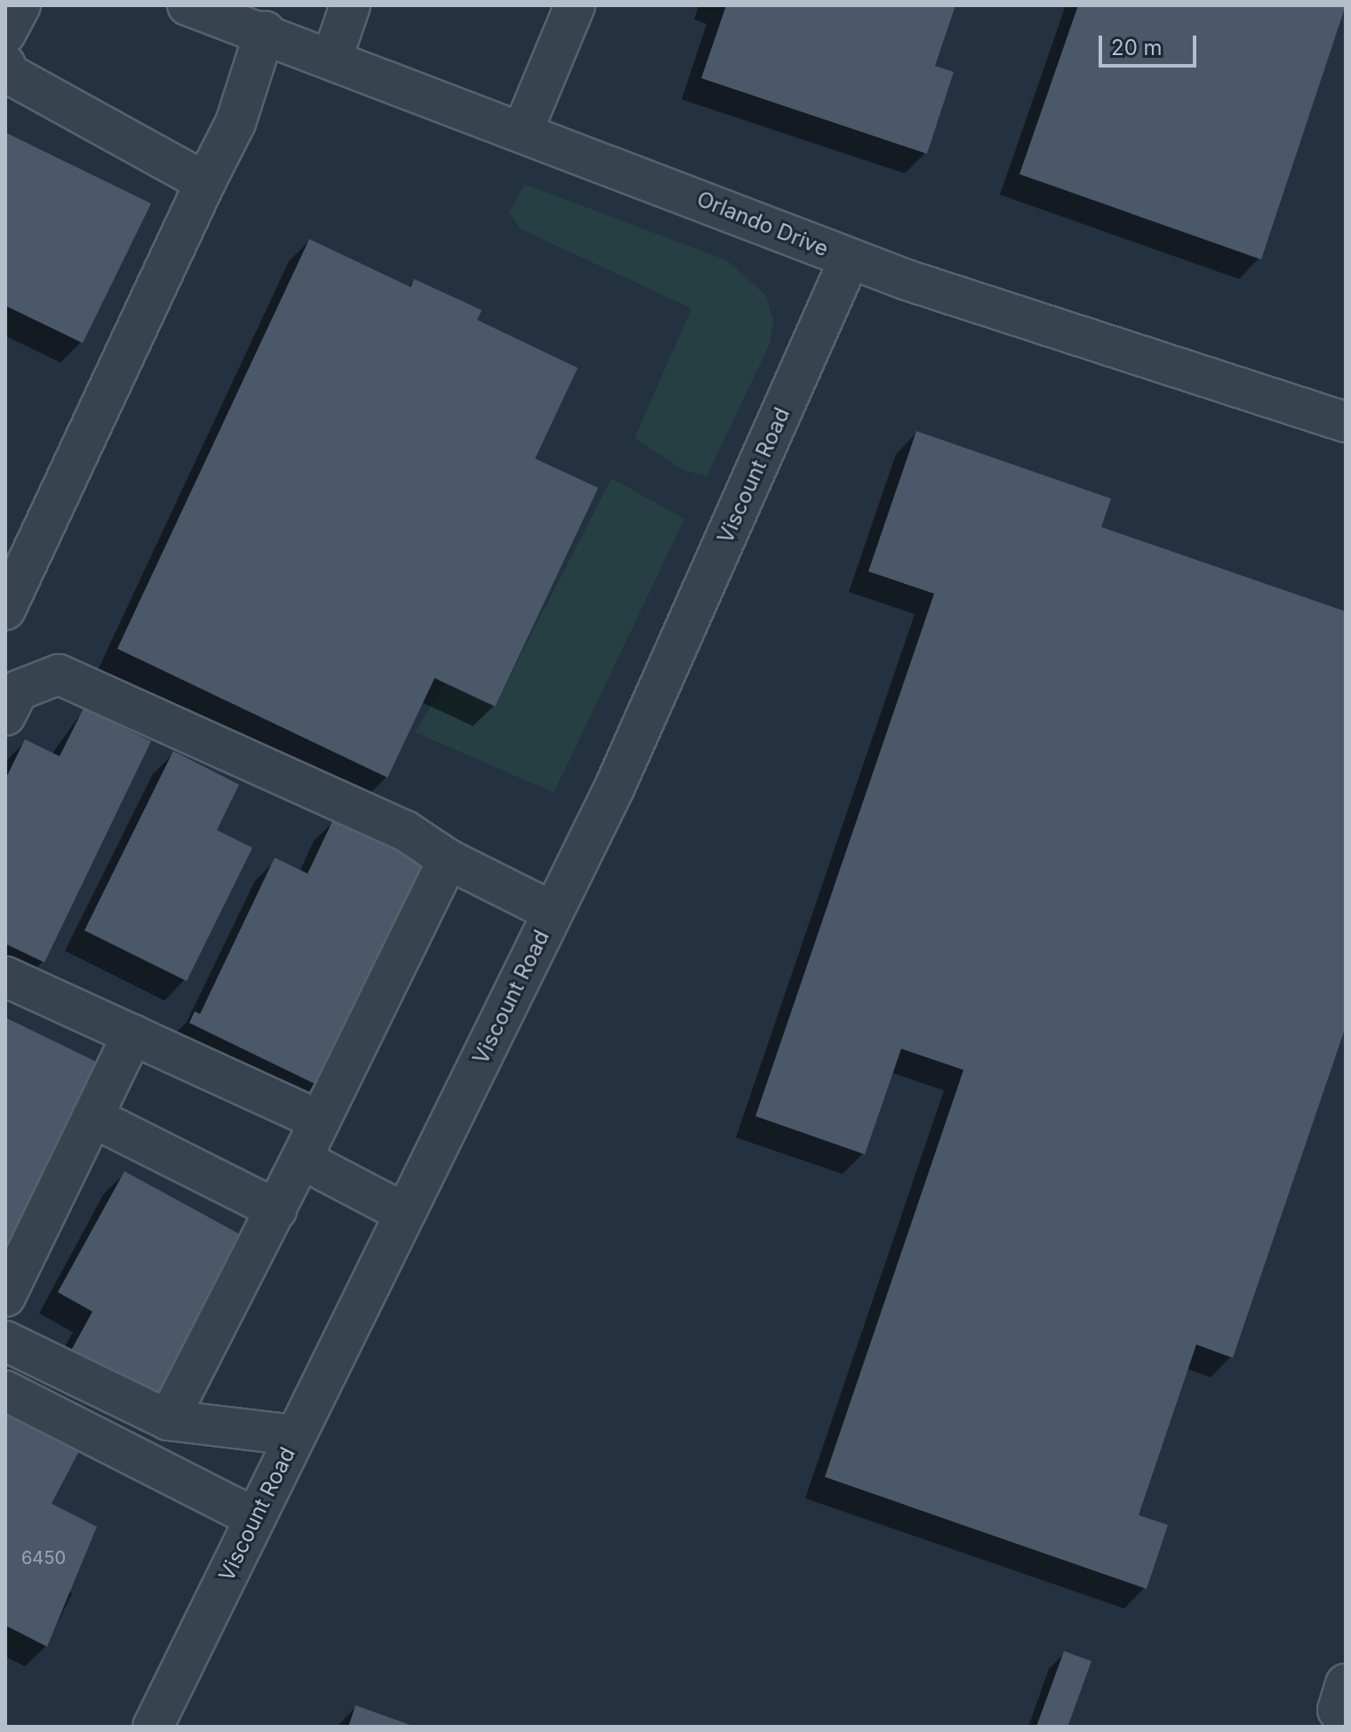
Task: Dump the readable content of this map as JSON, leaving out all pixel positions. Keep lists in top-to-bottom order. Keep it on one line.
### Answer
{"streets":{"street":["Orlando Drive","Viscount Road"]},"crossings":[["Orlando Drive","Viscount Road"]],"house_numbers":["6450"],"scale_bar":"20 m"}
